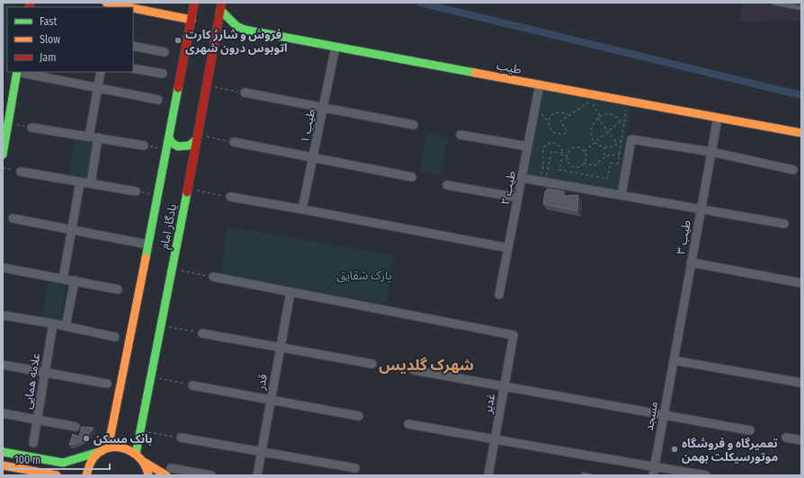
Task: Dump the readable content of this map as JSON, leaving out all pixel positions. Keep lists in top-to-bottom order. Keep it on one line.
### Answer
{"streets":{"main road":["طیب","یادگار امام"],"street":["طیب ۱","طیب ۲","طیب ۳","علامه همایی","قدر","غدیر","مسجد"]},"crossings":[["طیب","طیب ۱"],["طیب","طیب ۲"],["طیب","یادگار امام"],["طیب","طیب ۳"],["طیب ۳","مسجد"],["قدر","غدیر"]],"districts":["شهرک گلدیس"],"parks":["پارک شقایق"],"places":["فروش و شارژ کارت اتوبوس درون شهری","بانک مسکن","تعمیرگاه و فروشگاه موتورسیکلت بهمن"],"legend":["Fast","Slow","Jam"],"scale_bar":"100 m"}
